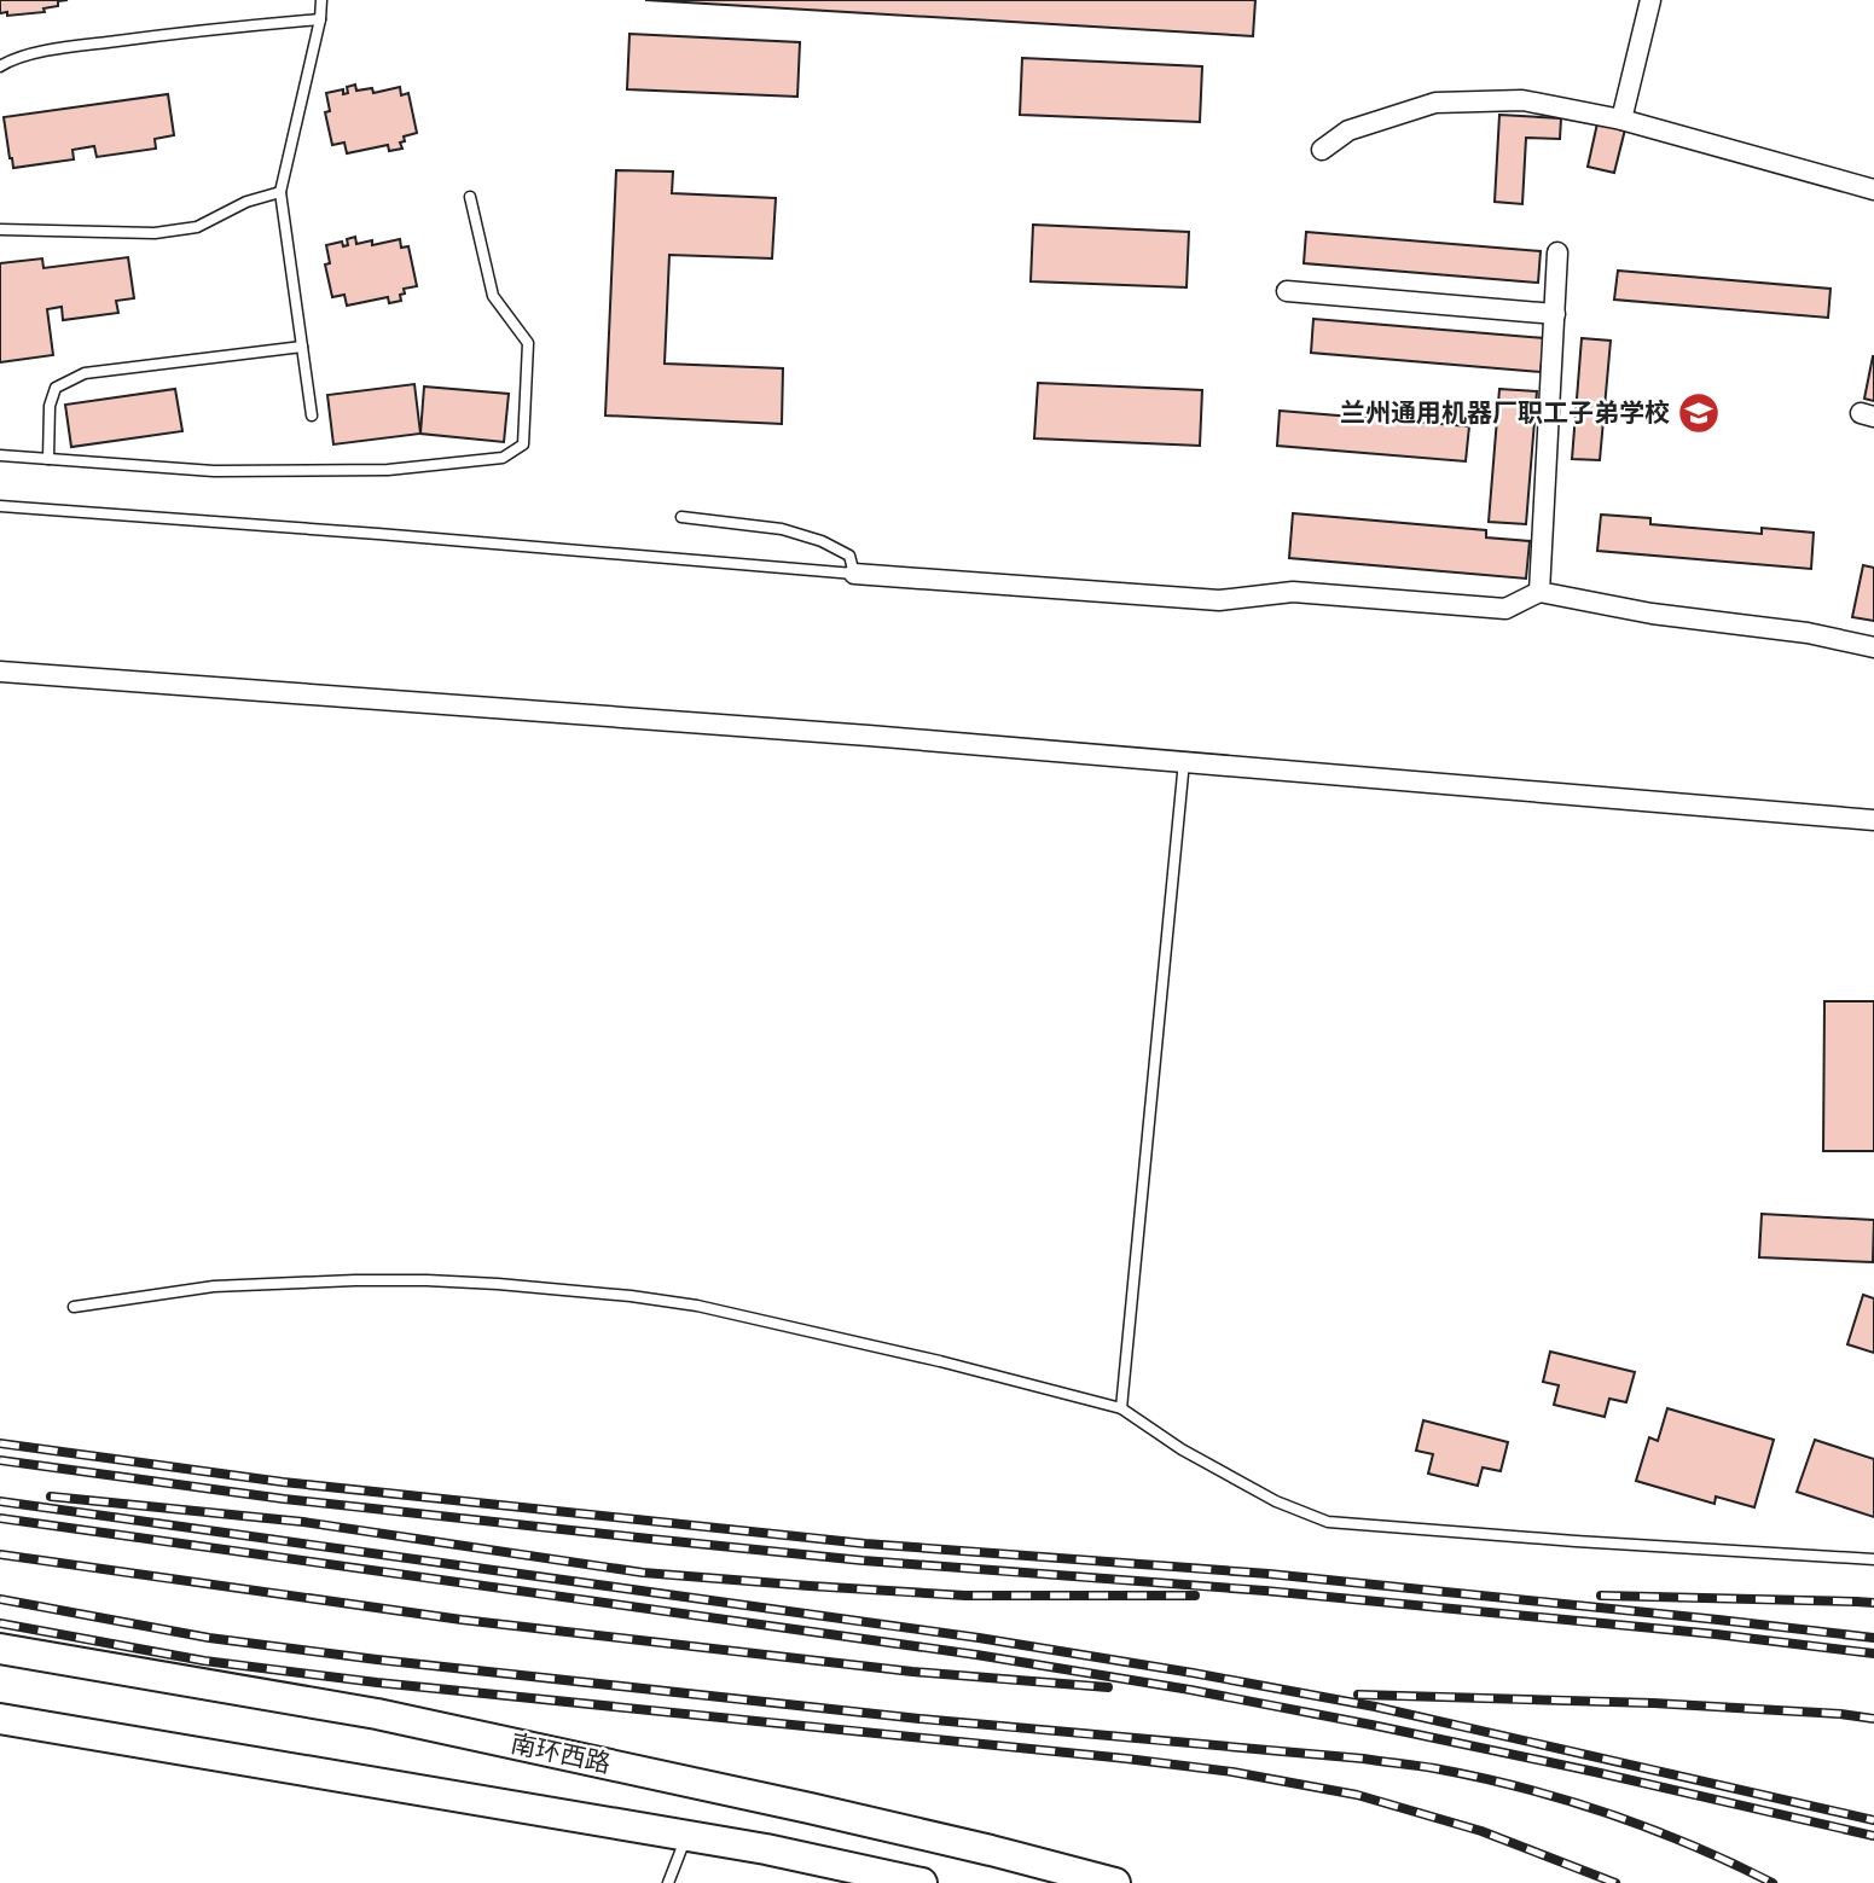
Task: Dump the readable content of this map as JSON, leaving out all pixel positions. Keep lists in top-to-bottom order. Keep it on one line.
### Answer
{"streets":{"highway":["南环西路"]},"places":{"school or university":["兰州通用机器厂职工子弟学校"]}}
